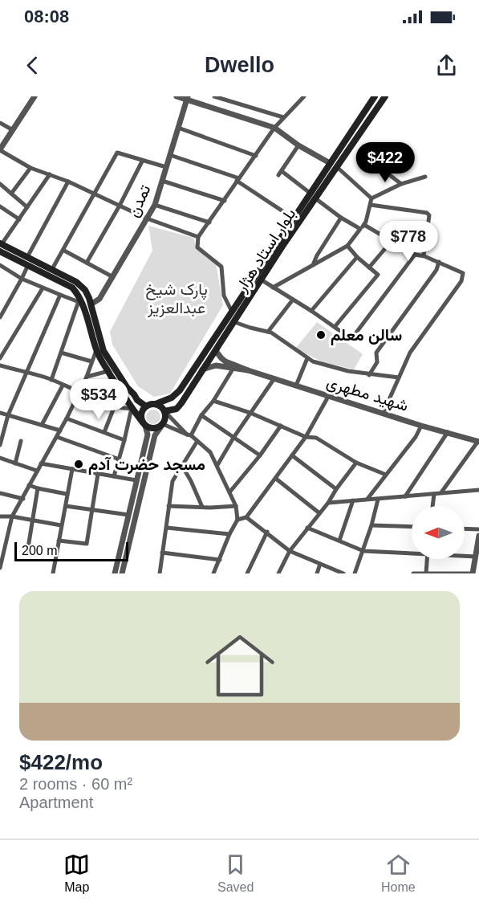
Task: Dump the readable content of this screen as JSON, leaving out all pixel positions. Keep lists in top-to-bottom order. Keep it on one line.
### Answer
{"streets":{"main road":["بلوار استاد هژار"],"street":["تمدن","شهید مطهری"]},"parks":["پارک شیخ عبدالعزیز"],"places":["سالن معلم","مسجد حضرت آدم"],"scale_bar":"200 m","north":"left","page":{"status":"08:08","header":"Dwello","price":["$422","$778","$534"],"scale":"200 m","list":[{"name":"$422/mo","note":"2 rooms · 60 m² · Apartment"}],"tabs":["Map","Saved","Home"]}}
